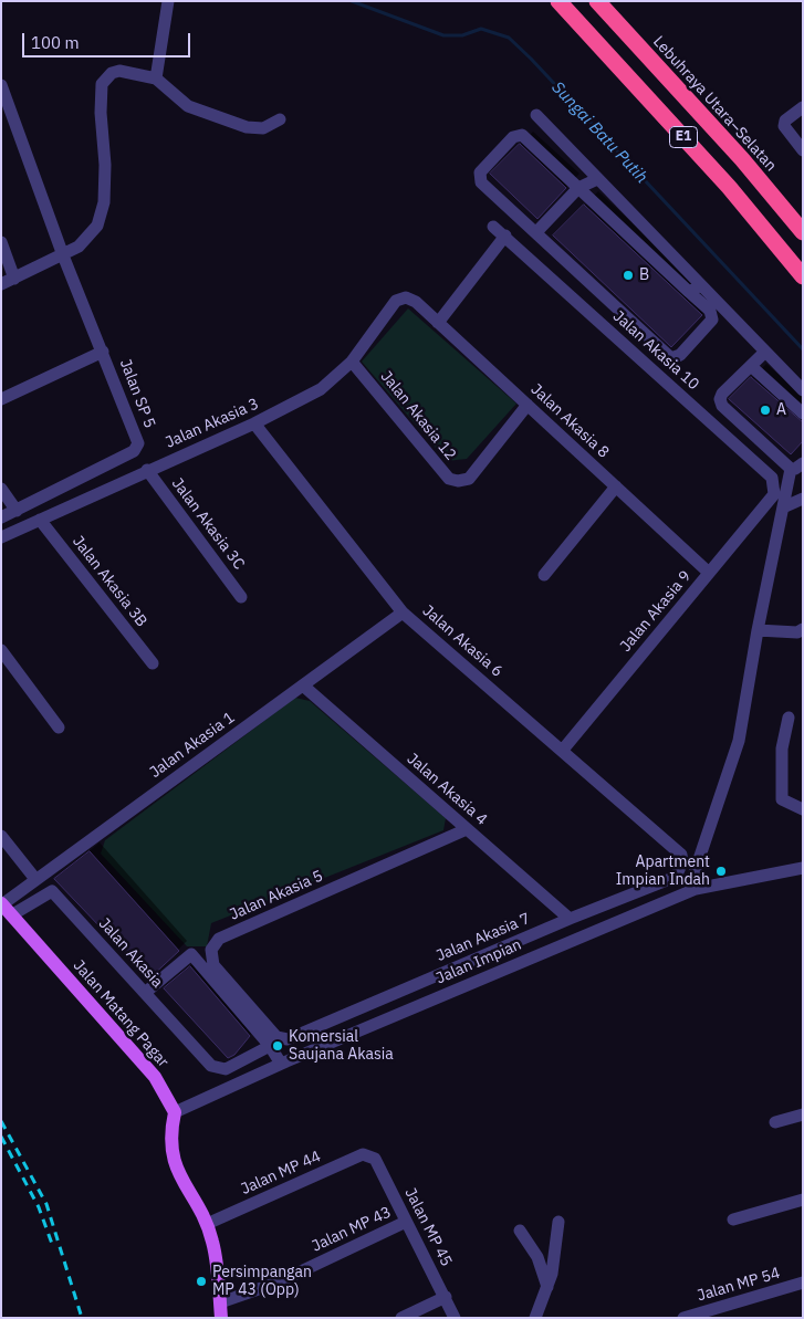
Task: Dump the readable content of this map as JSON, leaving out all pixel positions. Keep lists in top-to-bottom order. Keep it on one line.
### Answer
{"streets":{"highway":["Lebuhraya Utara–Selatan","E1"],"main road":["Jalan Matang Pagar"],"street":["Jalan Akasia 10","Jalan SP 5","Jalan Akasia 12","Jalan Akasia 8","Jalan Akasia 3","Jalan Akasia 3C","Jalan Akasia 3B","Jalan Akasia 9","Jalan Akasia 6","Jalan Akasia 1","Jalan Akasia 4","Jalan Akasia 5","Jalan Akasia 7","Jalan Akasia","Jalan Impian","Jalan MP 44","Jalan MP 45","Jalan MP 43","Jalan MP 54"]},"crossings":[["Jalan Akasia 10","Jalan Akasia 9"],["Jalan Akasia 12","Jalan Akasia 8"],["Jalan Akasia 12","Jalan Akasia 3"],["Jalan Akasia 8","Jalan Akasia 3"],["Jalan Akasia 8","Jalan Akasia 9"],["Jalan Akasia 3","Jalan Akasia 3C"],["Jalan Akasia 3","Jalan Akasia 3B"],["Jalan Akasia 3","Jalan Akasia 6"],["Jalan Akasia 9","Jalan Akasia 6"],["Jalan Akasia 6","Jalan Akasia 1"],["Jalan Akasia 6","Jalan Akasia 7"],["Jalan Akasia 1","Jalan Akasia 4"],["Jalan Akasia 1","Jalan Akasia"],["Jalan Akasia 1","Jalan Matang Pagar"],["Jalan Akasia 4","Jalan Akasia 5"],["Jalan Akasia 4","Jalan Akasia 7"],["Jalan Akasia 5","Jalan Akasia 7"],["Jalan Akasia","Jalan Matang Pagar"],["Jalan Impian","Jalan Matang Pagar"],["Jalan MP 44","Jalan MP 45"],["Jalan MP 45","Jalan MP 43"]],"water":["Sungai Batu Putih"],"places":["B","A","Apartment Impian Indah","Komersial Saujana Akasia","Persimpangan MP 43 (Opp)"],"scale_bar":"100 m"}
